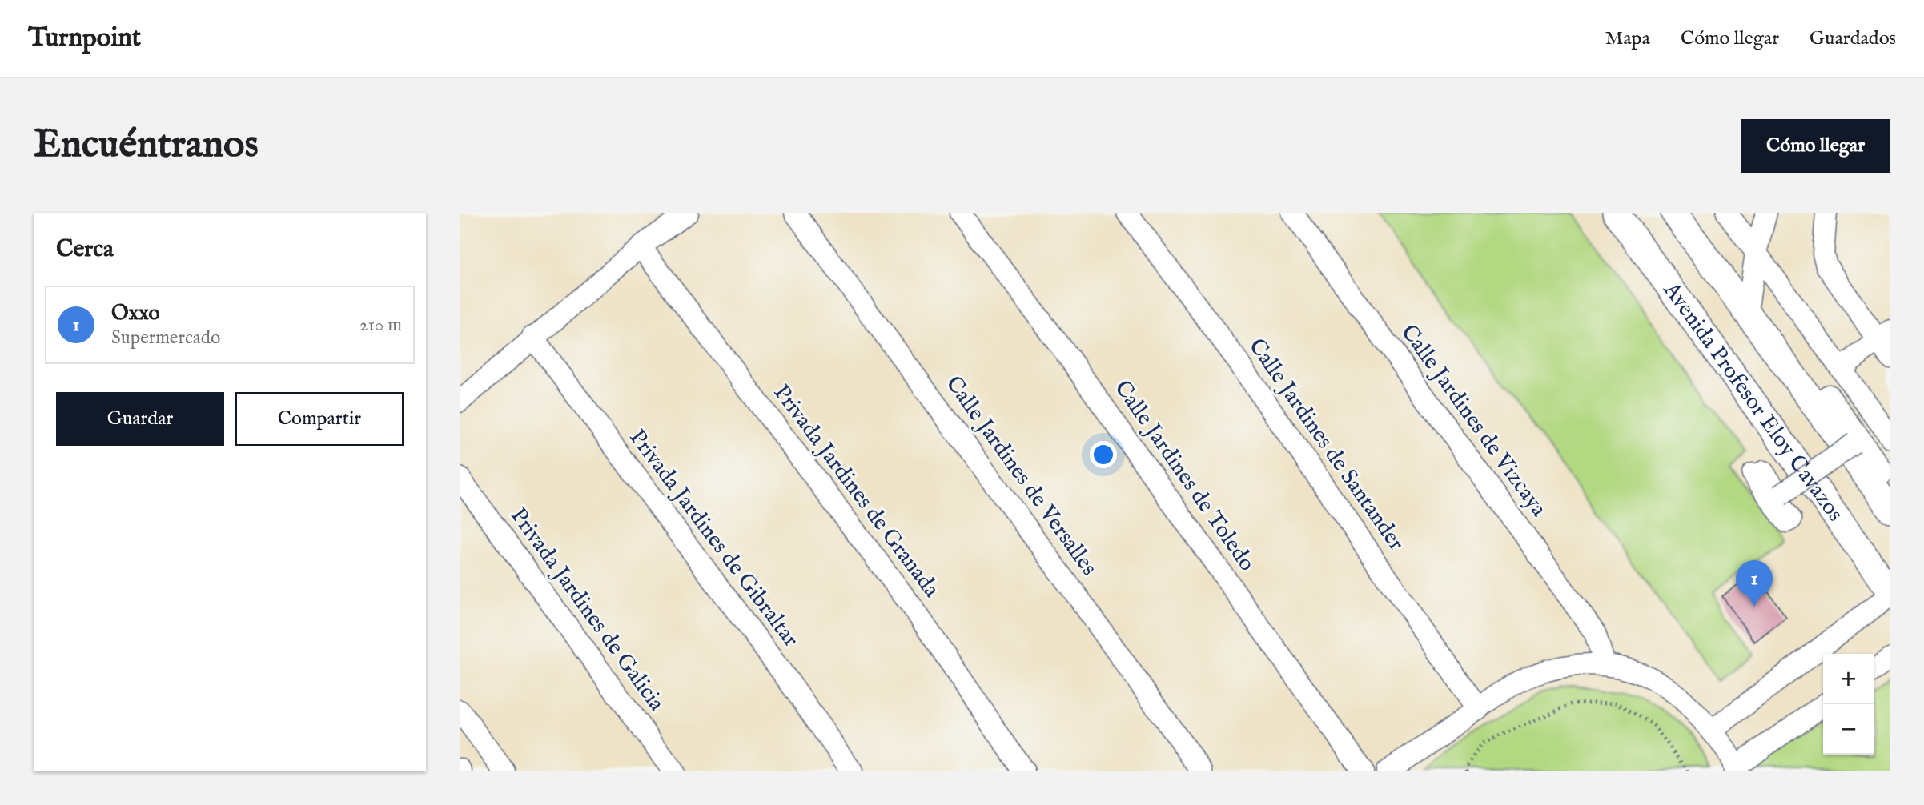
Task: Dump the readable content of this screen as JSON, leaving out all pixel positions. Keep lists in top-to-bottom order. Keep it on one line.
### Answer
{"streets":{"main road":["Avenida Profesor Eloy Cavazos"],"street":["Calle Jardines de Vizcaya","Calle Jardines de Santander","Calle Jardines de Versalles","Calle Jardines de Toledo","Privada Jardines de Granada","Privada Jardines de Gibraltar","Privada Jardines de Galicia"]},"page":{"header":"Turnpoint","nav":["Mapa","Cómo llegar","Guardados"],"buttons":["Cómo llegar",["Guardar","Compartir"]],"title":"Encuéntranos","heading":"Cerca","list":[{"mark":"1","name":"Oxxo","note":"Supermercado","value":"210 m"}],"pins":"1","map_buttons":["+","−"]}}
